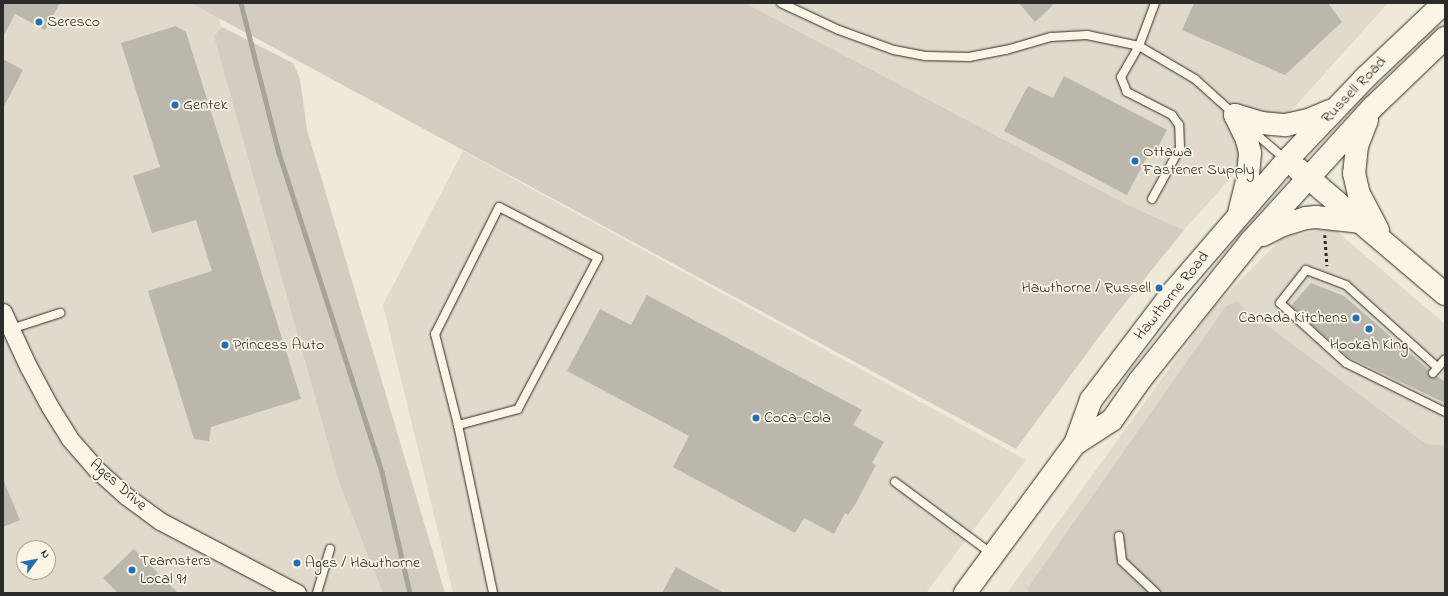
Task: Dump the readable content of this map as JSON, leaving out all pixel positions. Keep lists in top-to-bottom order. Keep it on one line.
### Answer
{"streets":{"main road":["Russell Road","Hawthorne Road"],"street":["Ages Drive"]},"crossings":[["Russell Road","Hawthorne Road"]],"places":["Seresco","Gentek","Ottawa Fastener Supply","Hawthorne / Russell","Canada Kitchens","Hookah King","Princess Auto","Coca-Cola","Ages / Hawthorne","Teamsters Local 91"],"north":"top right"}
